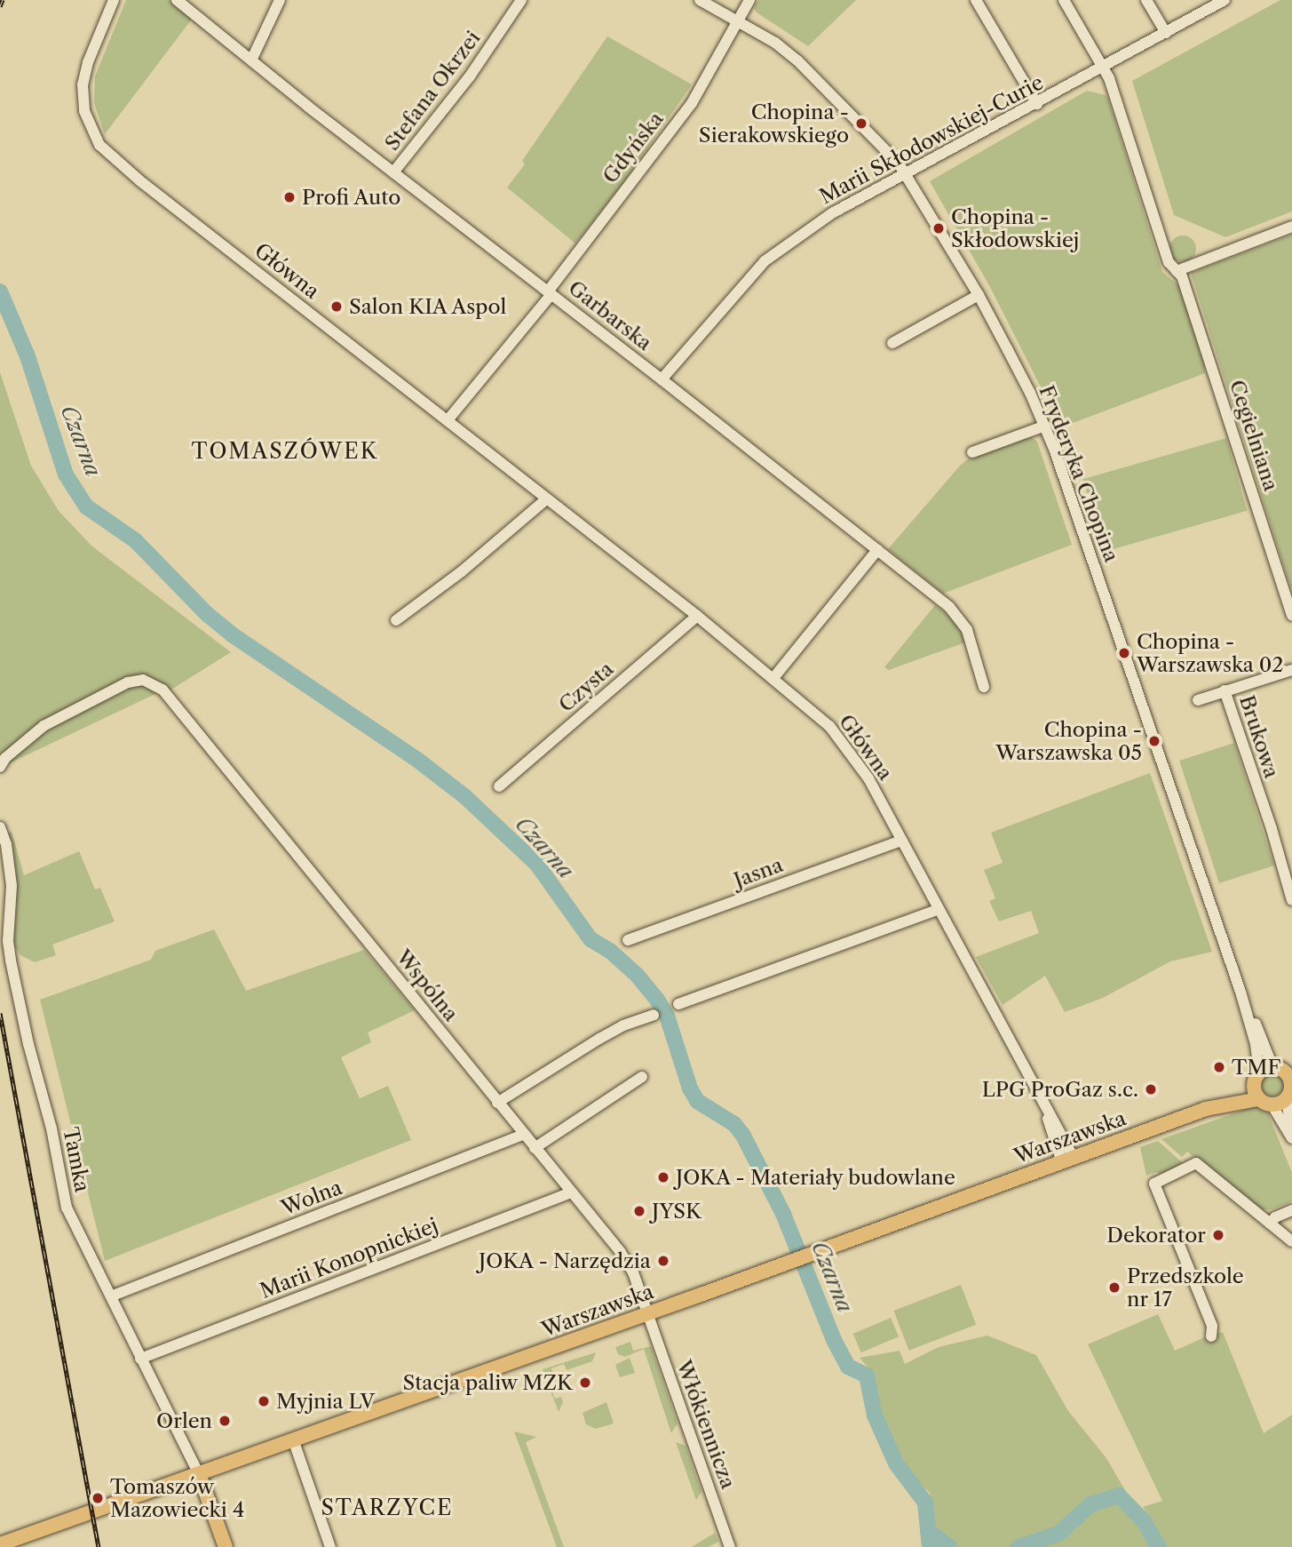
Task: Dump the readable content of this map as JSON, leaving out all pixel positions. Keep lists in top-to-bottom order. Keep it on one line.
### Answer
{"streets":{"main road":["Warszawska"],"street":["Stefana Okrzei","Marii Skłodowskiej-Curie","Gdyńska","Główna","Garbarska","Cegielniana","Fryderyka Chopina","Czysta","Brukowa","Jasna","Wspólna","Tamka","Wolna","Marii Konopnickiej","Włókiennicza"]},"crossings":[["Stefana Okrzei","Garbarska"],["Marii Skłodowskiej-Curie","Garbarska"],["Marii Skłodowskiej-Curie","Cegielniana"],["Marii Skłodowskiej-Curie","Fryderyka Chopina"],["Gdyńska","Główna"],["Gdyńska","Garbarska"],["Gdyńska","Fryderyka Chopina"],["Główna","Czysta"],["Główna","Jasna"],["Główna","Warszawska"],["Fryderyka Chopina","Warszawska"],["Wspólna","Warszawska"],["Wspólna","Wolna"],["Wspólna","Marii Konopnickiej"],["Wspólna","Włókiennicza"],["Warszawska","Tamka"],["Warszawska","Włókiennicza"],["Tamka","Wolna"],["Tamka","Marii Konopnickiej"]],"districts":["TOMASZÓWEK","STARZYCE"],"water":["Czarna"],"places":["Chopina - Sierakowskiego","Profi Auto","Chopina - Skłodowskiej","Salon KIA Aspol","Chopina - Warszawska 02","Chopina - Warszawska 05","TMF","LPG ProGaz s.c.","JOKA - Materiały budowlane","JYSK","Dekorator","JOKA - Narzędzia","Przedszkole nr 17","Stacja paliw MZK","Myjnia LV","Orlen","Tomaszów Mazowiecki 4"]}
